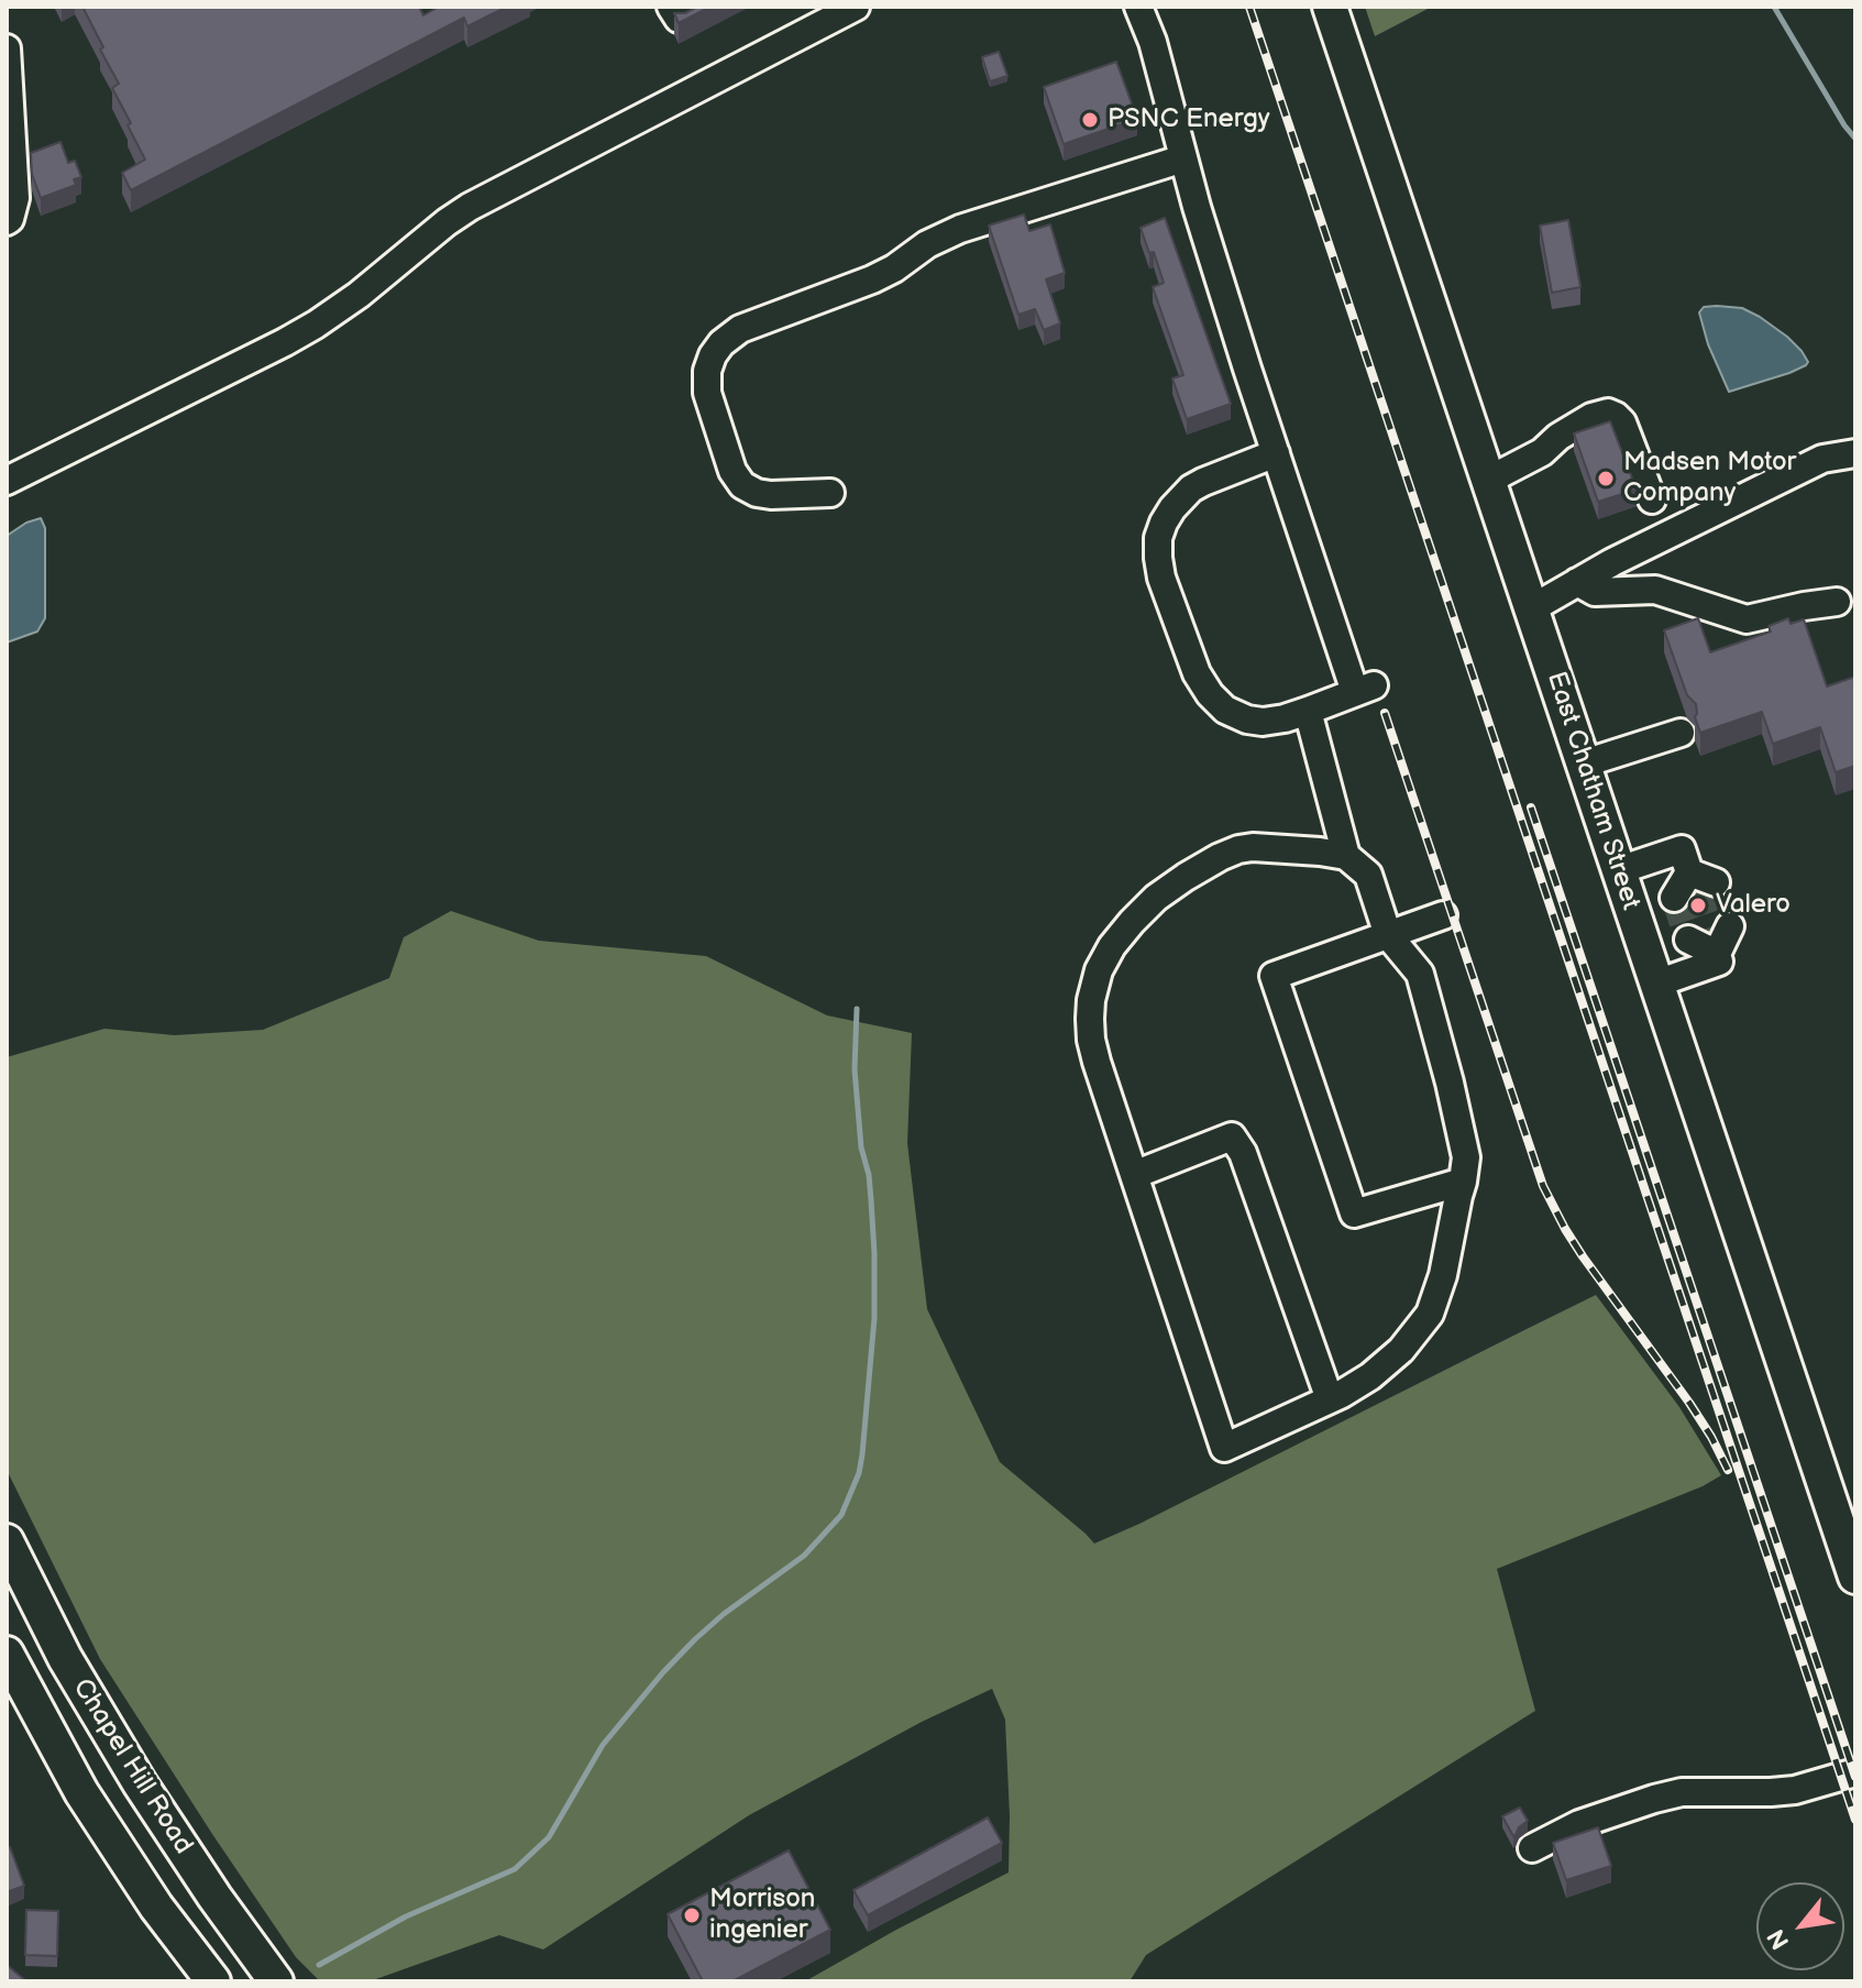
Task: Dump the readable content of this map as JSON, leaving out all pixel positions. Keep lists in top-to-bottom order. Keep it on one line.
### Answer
{"streets":{"main road":["East Chatham Street","Chapel Hill Road"]},"places":["PSNC Energy","Madsen Motor Company","Valero","Morrison ingenier"],"north":"bottom left"}
